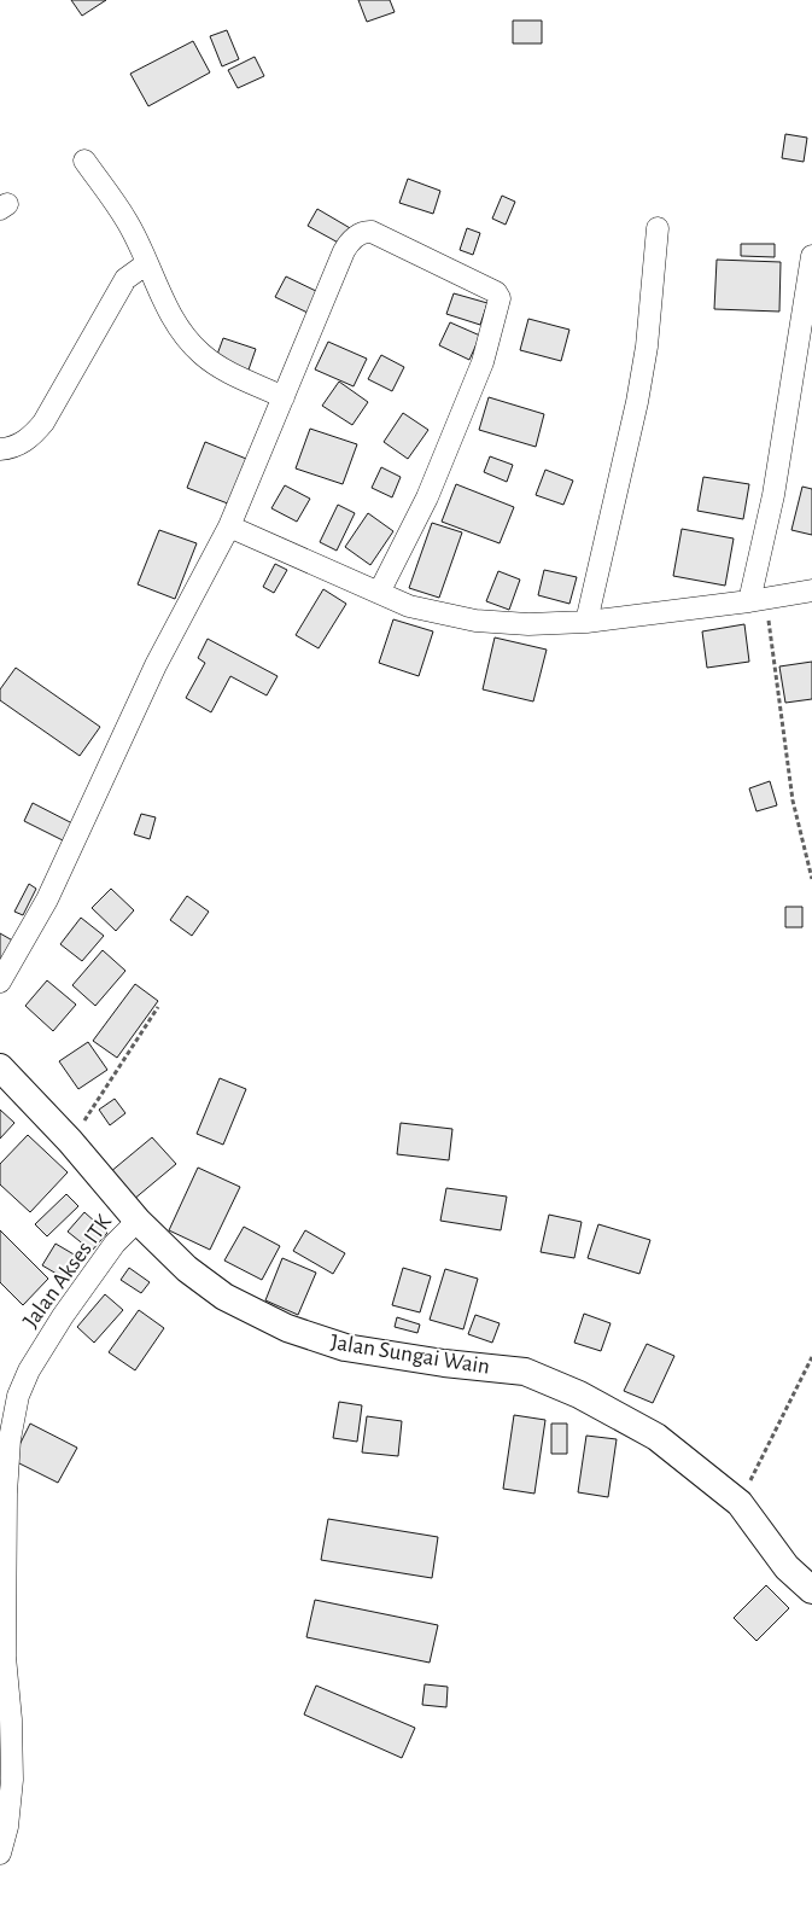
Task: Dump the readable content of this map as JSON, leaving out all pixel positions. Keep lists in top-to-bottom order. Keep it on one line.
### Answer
{"streets":{"street":["Jalan Akses ITK","Jalan Sungai Wain"]},"crossings":[["Jalan Akses ITK","Jalan Sungai Wain"]]}
